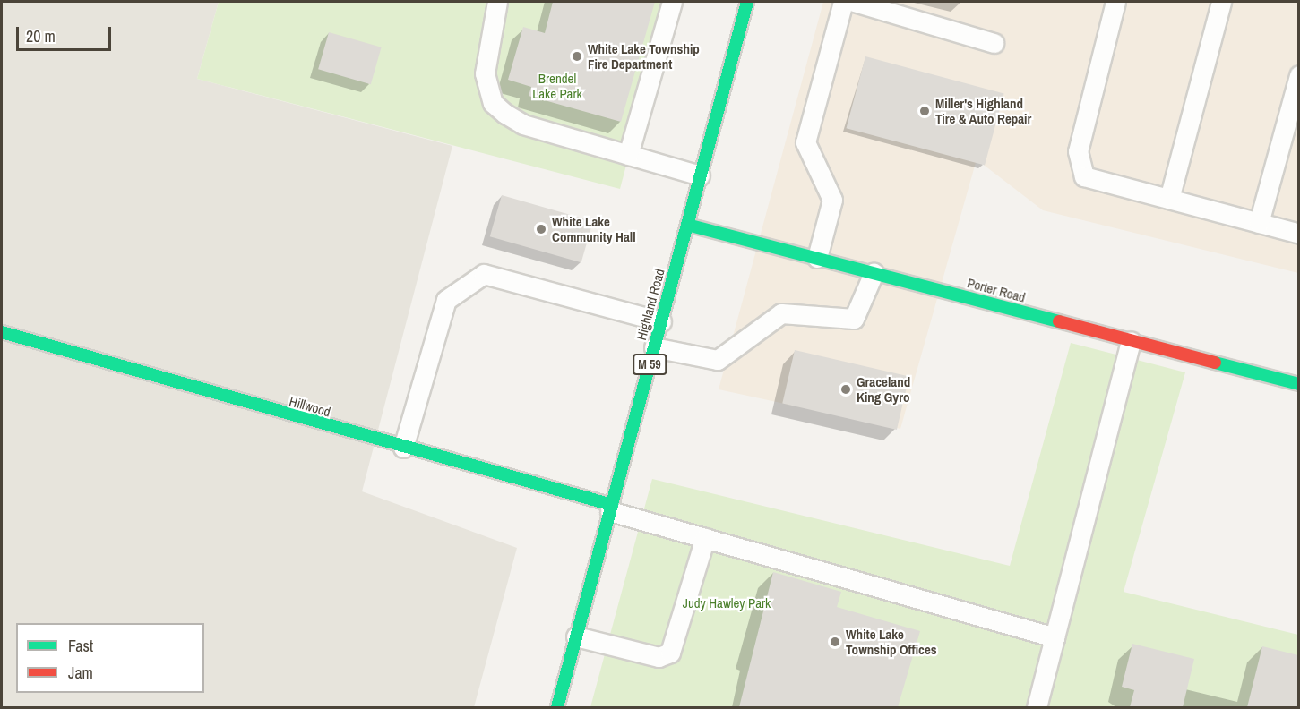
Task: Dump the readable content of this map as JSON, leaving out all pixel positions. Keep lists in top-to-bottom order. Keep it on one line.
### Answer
{"streets":{"main road":["Porter Road","Highland Road","M 59","Hillwood"]},"crossings":[["Porter Road","Highland Road"],["Highland Road","Hillwood"]],"parks":["Brendel Lake Park","Judy Hawley Park"],"places":["White Lake Township Fire Department","Miller's Highland Tire & Auto Repair","White Lake Community Hall","Graceland King Gyro","White Lake Township Offices"],"legend":["Fast","Jam"],"scale_bar":"20 m"}
